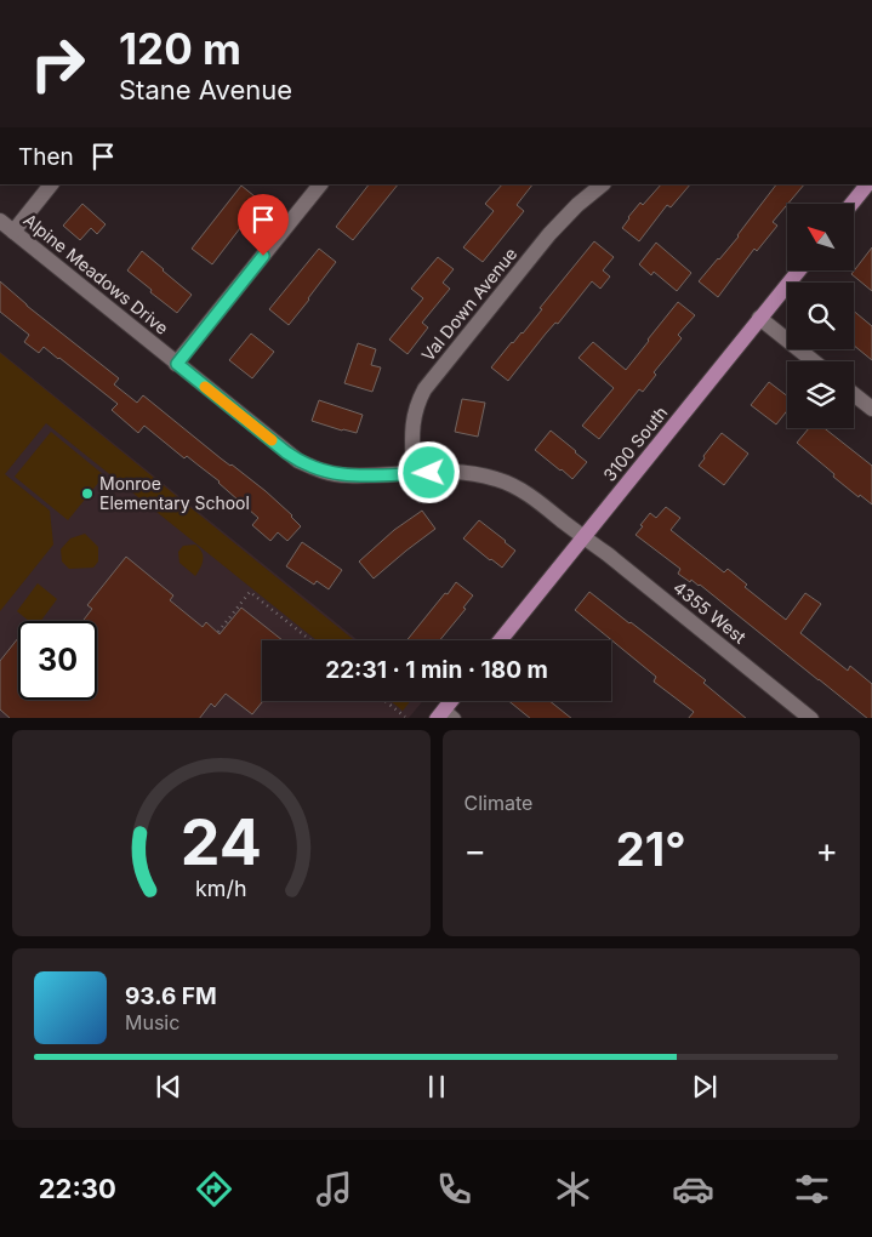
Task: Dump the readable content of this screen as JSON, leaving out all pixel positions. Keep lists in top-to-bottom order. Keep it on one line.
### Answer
{"streets":{"main road":["3100 South"],"street":["Alpine Meadows Drive","Val Down Avenue","4355 West"]},"crossings":[["Alpine Meadows Drive","Val Down Avenue"],["Alpine Meadows Drive","3100 South"],["Alpine Meadows Drive","4355 West"],["3100 South","4355 West"]],"places":["Monroe Elementary School"],"north":"top left","page":{"turn":["120 m","Stane Avenue"],"then":"Then","limit":"30","trip":"22:31 · 1 min · 180 m","tile":"Climate","heat":["−","21°","+"],"song":["93.6 FM","Music"],"tabs":"22:30","gauge":["24","km/h"]}}
